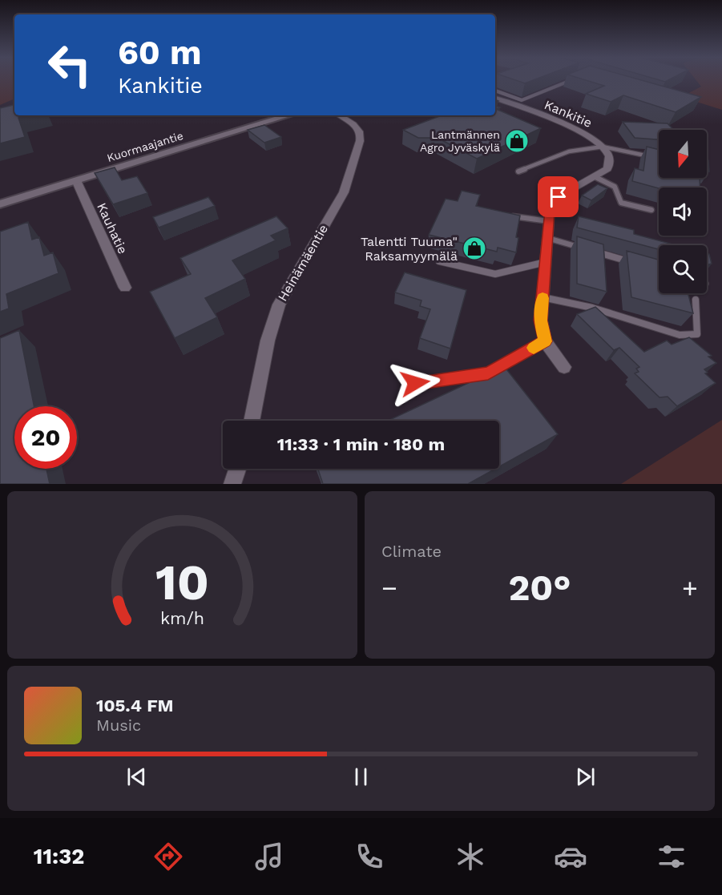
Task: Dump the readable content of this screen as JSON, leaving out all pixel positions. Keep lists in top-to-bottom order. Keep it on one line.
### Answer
{"streets":{"street":["Kankitie","Kuormaajantie","Kauhatie","Heinämäentie"]},"crossings":[["Kuormaajantie","Kauhatie"]],"places":{"shop":["Lantmännen Agro Jyväskylä","Talentti Tuuma\" Raksamyymälä"]},"north":"bottom","page":{"turn":["60 m","Kankitie"],"limit":"20","trip":"11:33 · 1 min · 180 m","tile":"Climate","heat":["−","20°","+"],"song":["105.4 FM","Music"],"tabs":"11:32","gauge":["10","km/h"]}}
